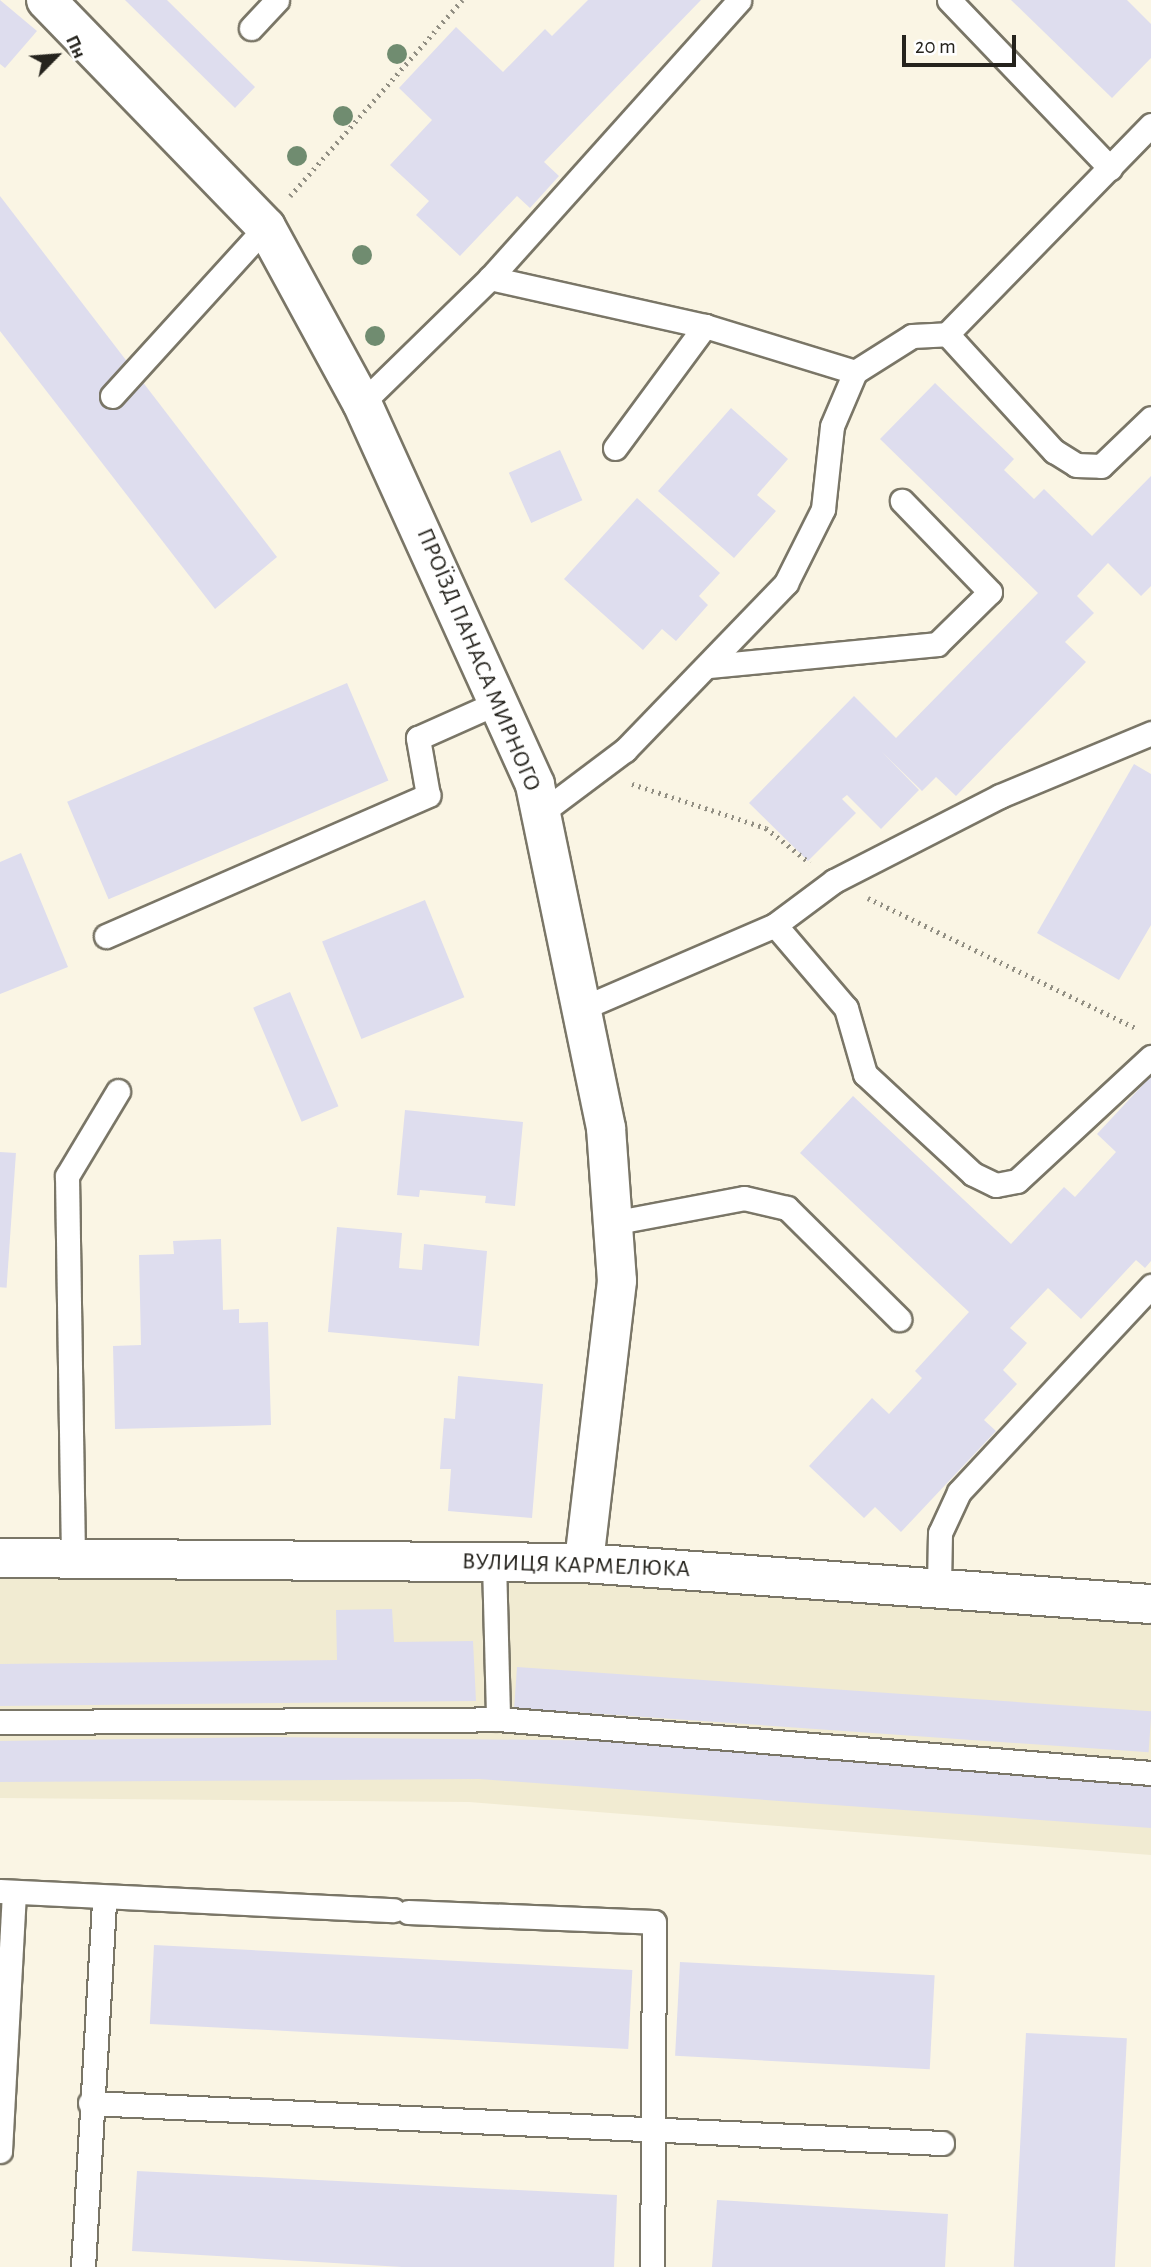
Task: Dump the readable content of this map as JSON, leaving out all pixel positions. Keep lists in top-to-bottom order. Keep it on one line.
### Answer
{"streets":{"street":["ПРОЇЗД ПАНАСА МИРНОГО","ВУЛИЦЯ КАРМЕЛЮКА"]},"crossings":[["ПРОЇЗД ПАНАСА МИРНОГО","ВУЛИЦЯ КАРМЕЛЮКА"]],"scale_bar":"20 m","north":"top right"}
